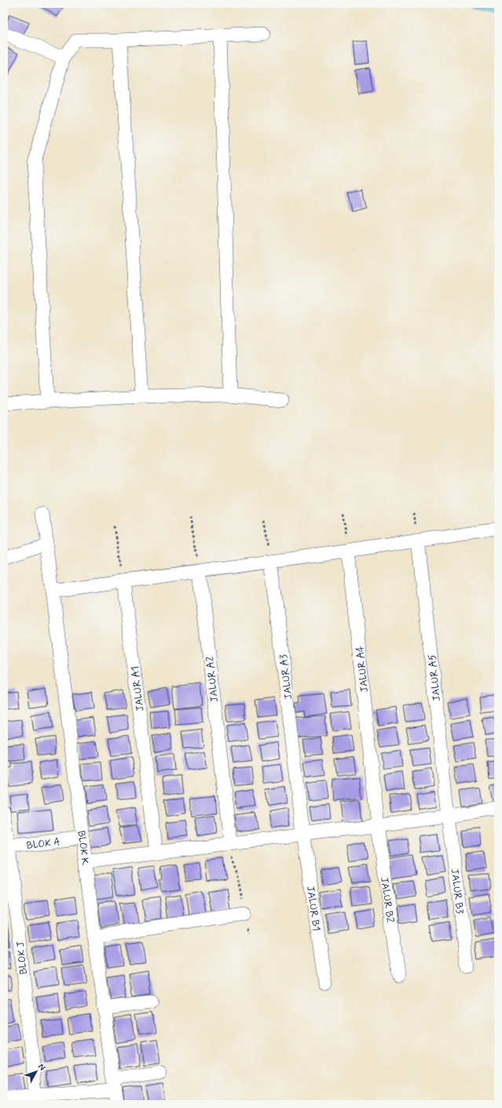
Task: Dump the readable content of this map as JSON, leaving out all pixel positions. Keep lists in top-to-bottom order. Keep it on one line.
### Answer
{"streets":{"street":["JALUR A4","JALUR A3","JALUR A5","JALUR A2","JALUR A1","BLOK A","BLOK K","JALUR B3","JALUR B2","JALUR B1","BLOK J"]},"crossings":[["JALUR A4","JALUR B2"],["JALUR A3","JALUR B1"],["JALUR A5","JALUR B3"],["BLOK A","BLOK K"],["BLOK A","BLOK J"]],"north":"top right"}
